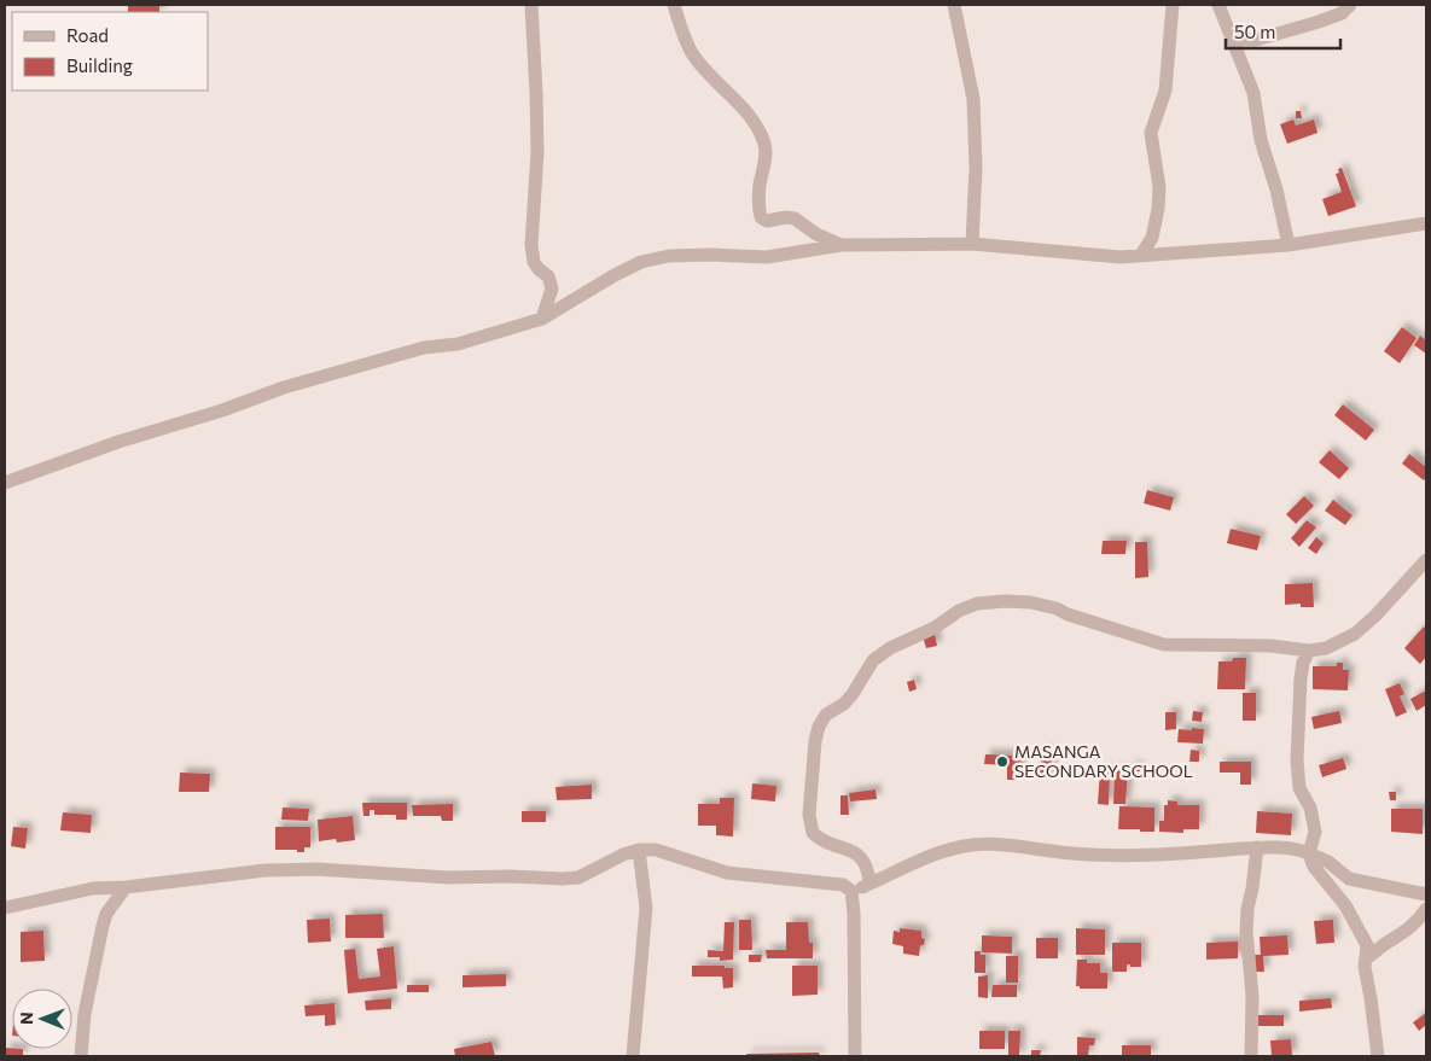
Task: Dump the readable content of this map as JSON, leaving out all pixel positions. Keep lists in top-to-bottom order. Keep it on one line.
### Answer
{"places":["MASANGA SECONDARY SCHOOL"],"legend":["Road","Building"],"scale_bar":"50 m","north":"left"}
